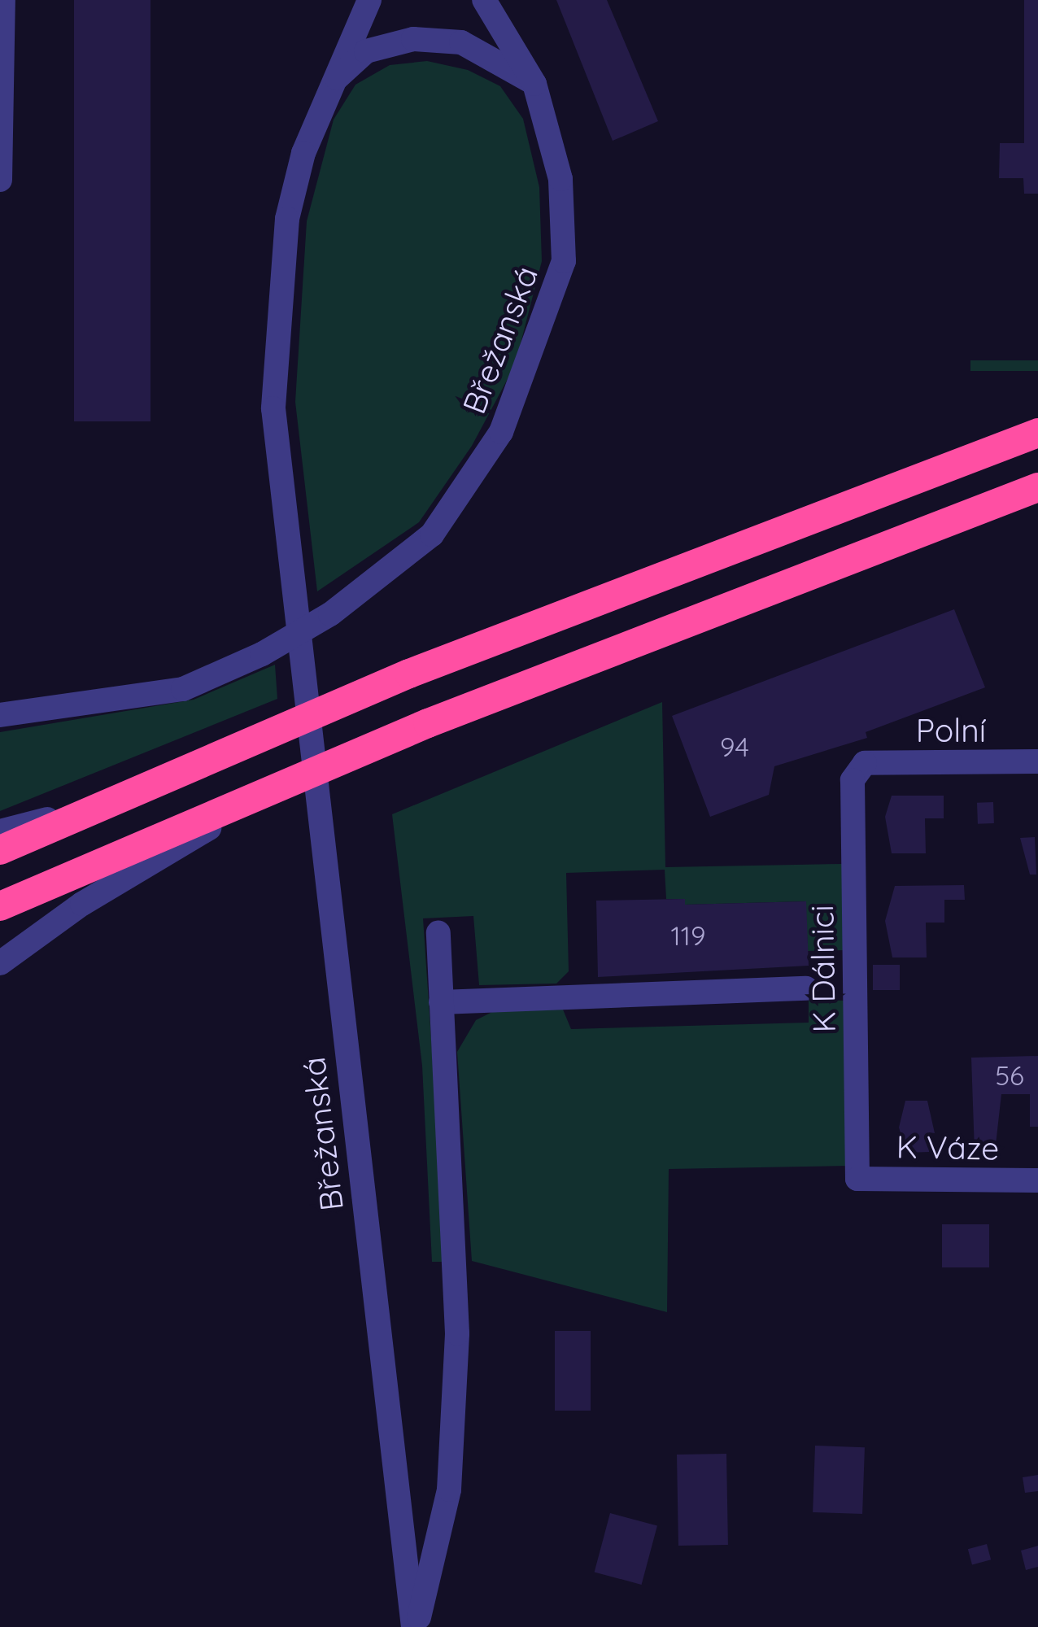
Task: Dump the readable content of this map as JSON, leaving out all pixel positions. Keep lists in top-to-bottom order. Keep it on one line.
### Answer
{"streets":{"street":["Břežanská","Polní","K Dálnici","K Váze"]},"crossings":[["Polní","K Dálnici"],["K Dálnici","K Váze"]],"house_numbers":["94","119","56"]}
